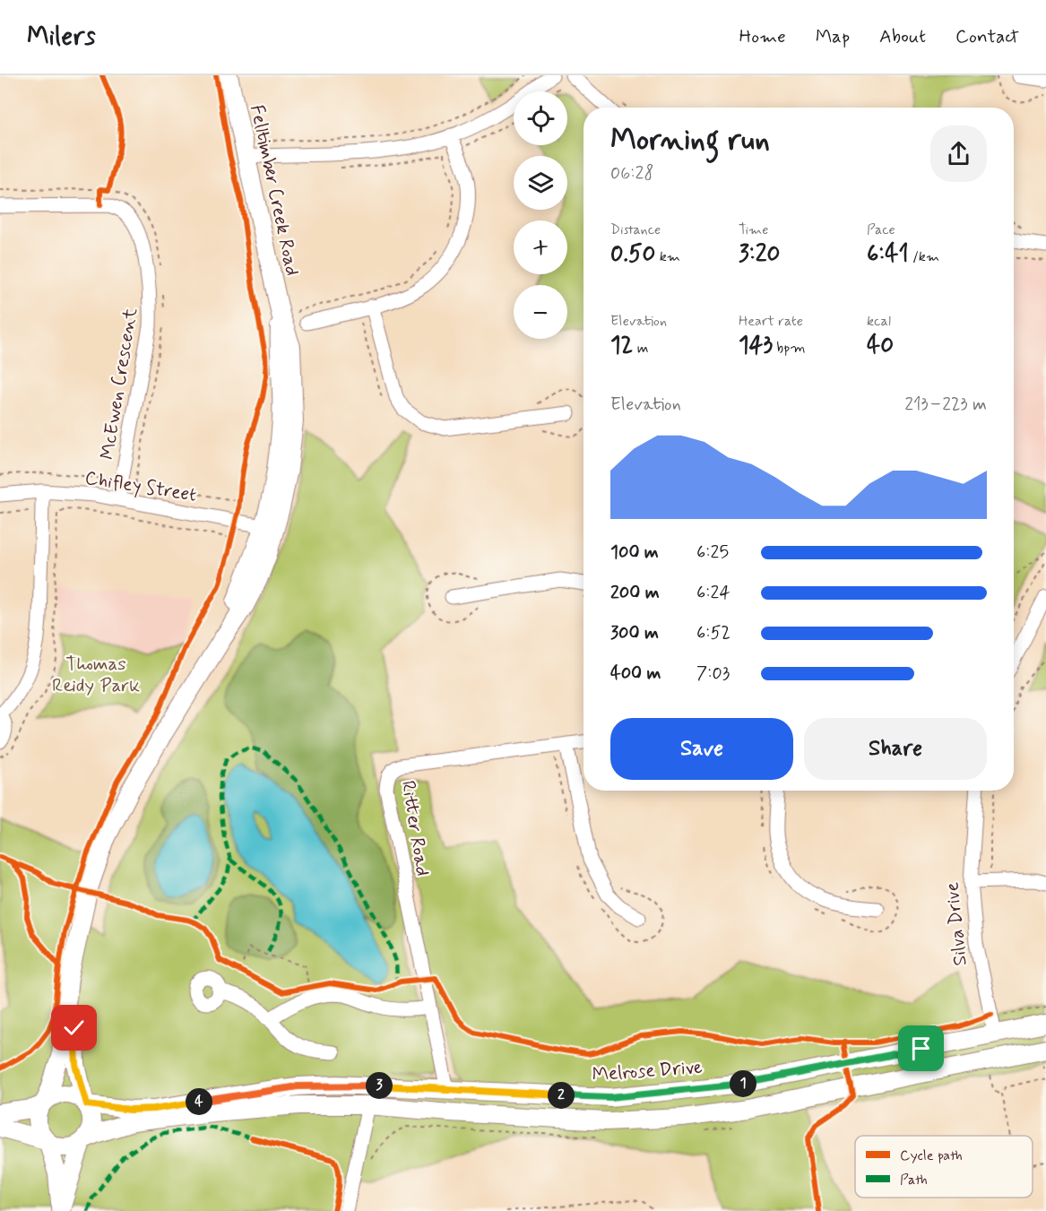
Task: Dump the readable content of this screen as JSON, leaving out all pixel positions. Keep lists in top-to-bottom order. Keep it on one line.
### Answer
{"streets":{"main road":["Felltimber Creek Road","Silva Drive","Melrose Drive"],"street":["McEwen Crescent","Chifley Street","Ritter Road"]},"crossings":[["Felltimber Creek Road","Chifley Street"],["Felltimber Creek Road","Melrose Drive"],["McEwen Crescent","Chifley Street"],["Ritter Road","Melrose Drive"],["Silva Drive","Melrose Drive"]],"parks":["Thomas Reidy Park"],"legend":["Cycle path","Path"],"page":{"header":"Milers","nav":["Home","Map","About","Contact"],"map_buttons":["+","−"],"heading":["Morning run","06:28"],"stats":[["Distance","0.50 km"],["Time","3:20"],["Pace","6:41 /km"],["Elevation","12 m"],["Heart rate","143 bpm"],["kcal","40"]],"chart":["Elevation","213–223 m"],"list":[{"name":"100 m","note":"6:25"},{"name":"200 m","note":"6:24"},{"name":"300 m","note":"6:52"},{"name":"400 m","note":"7:03"}],"buttons":["Save","Share"],"pins":["1","3","2","4"]}}
